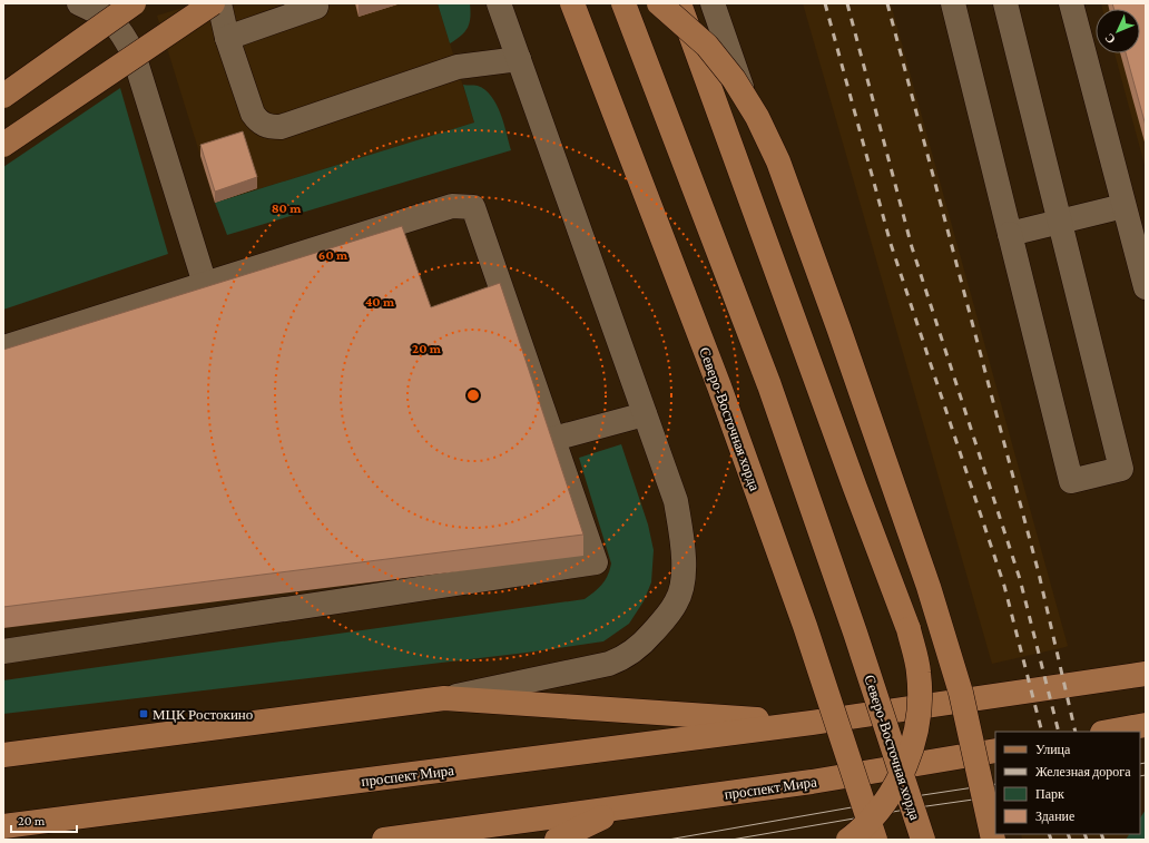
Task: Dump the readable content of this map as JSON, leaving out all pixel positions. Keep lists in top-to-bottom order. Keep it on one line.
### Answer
{"streets":{"main road":["Северо-Восточная хорда","проспект Мира"]},"places":{"transit":["МЦК Ростокино"]},"legend":["Улица","Железная дорога","Парк","Здание"],"scale_bar":"20 m","north":"bottom left","rings":["80 m","60 m","40 m","20 m"]}
